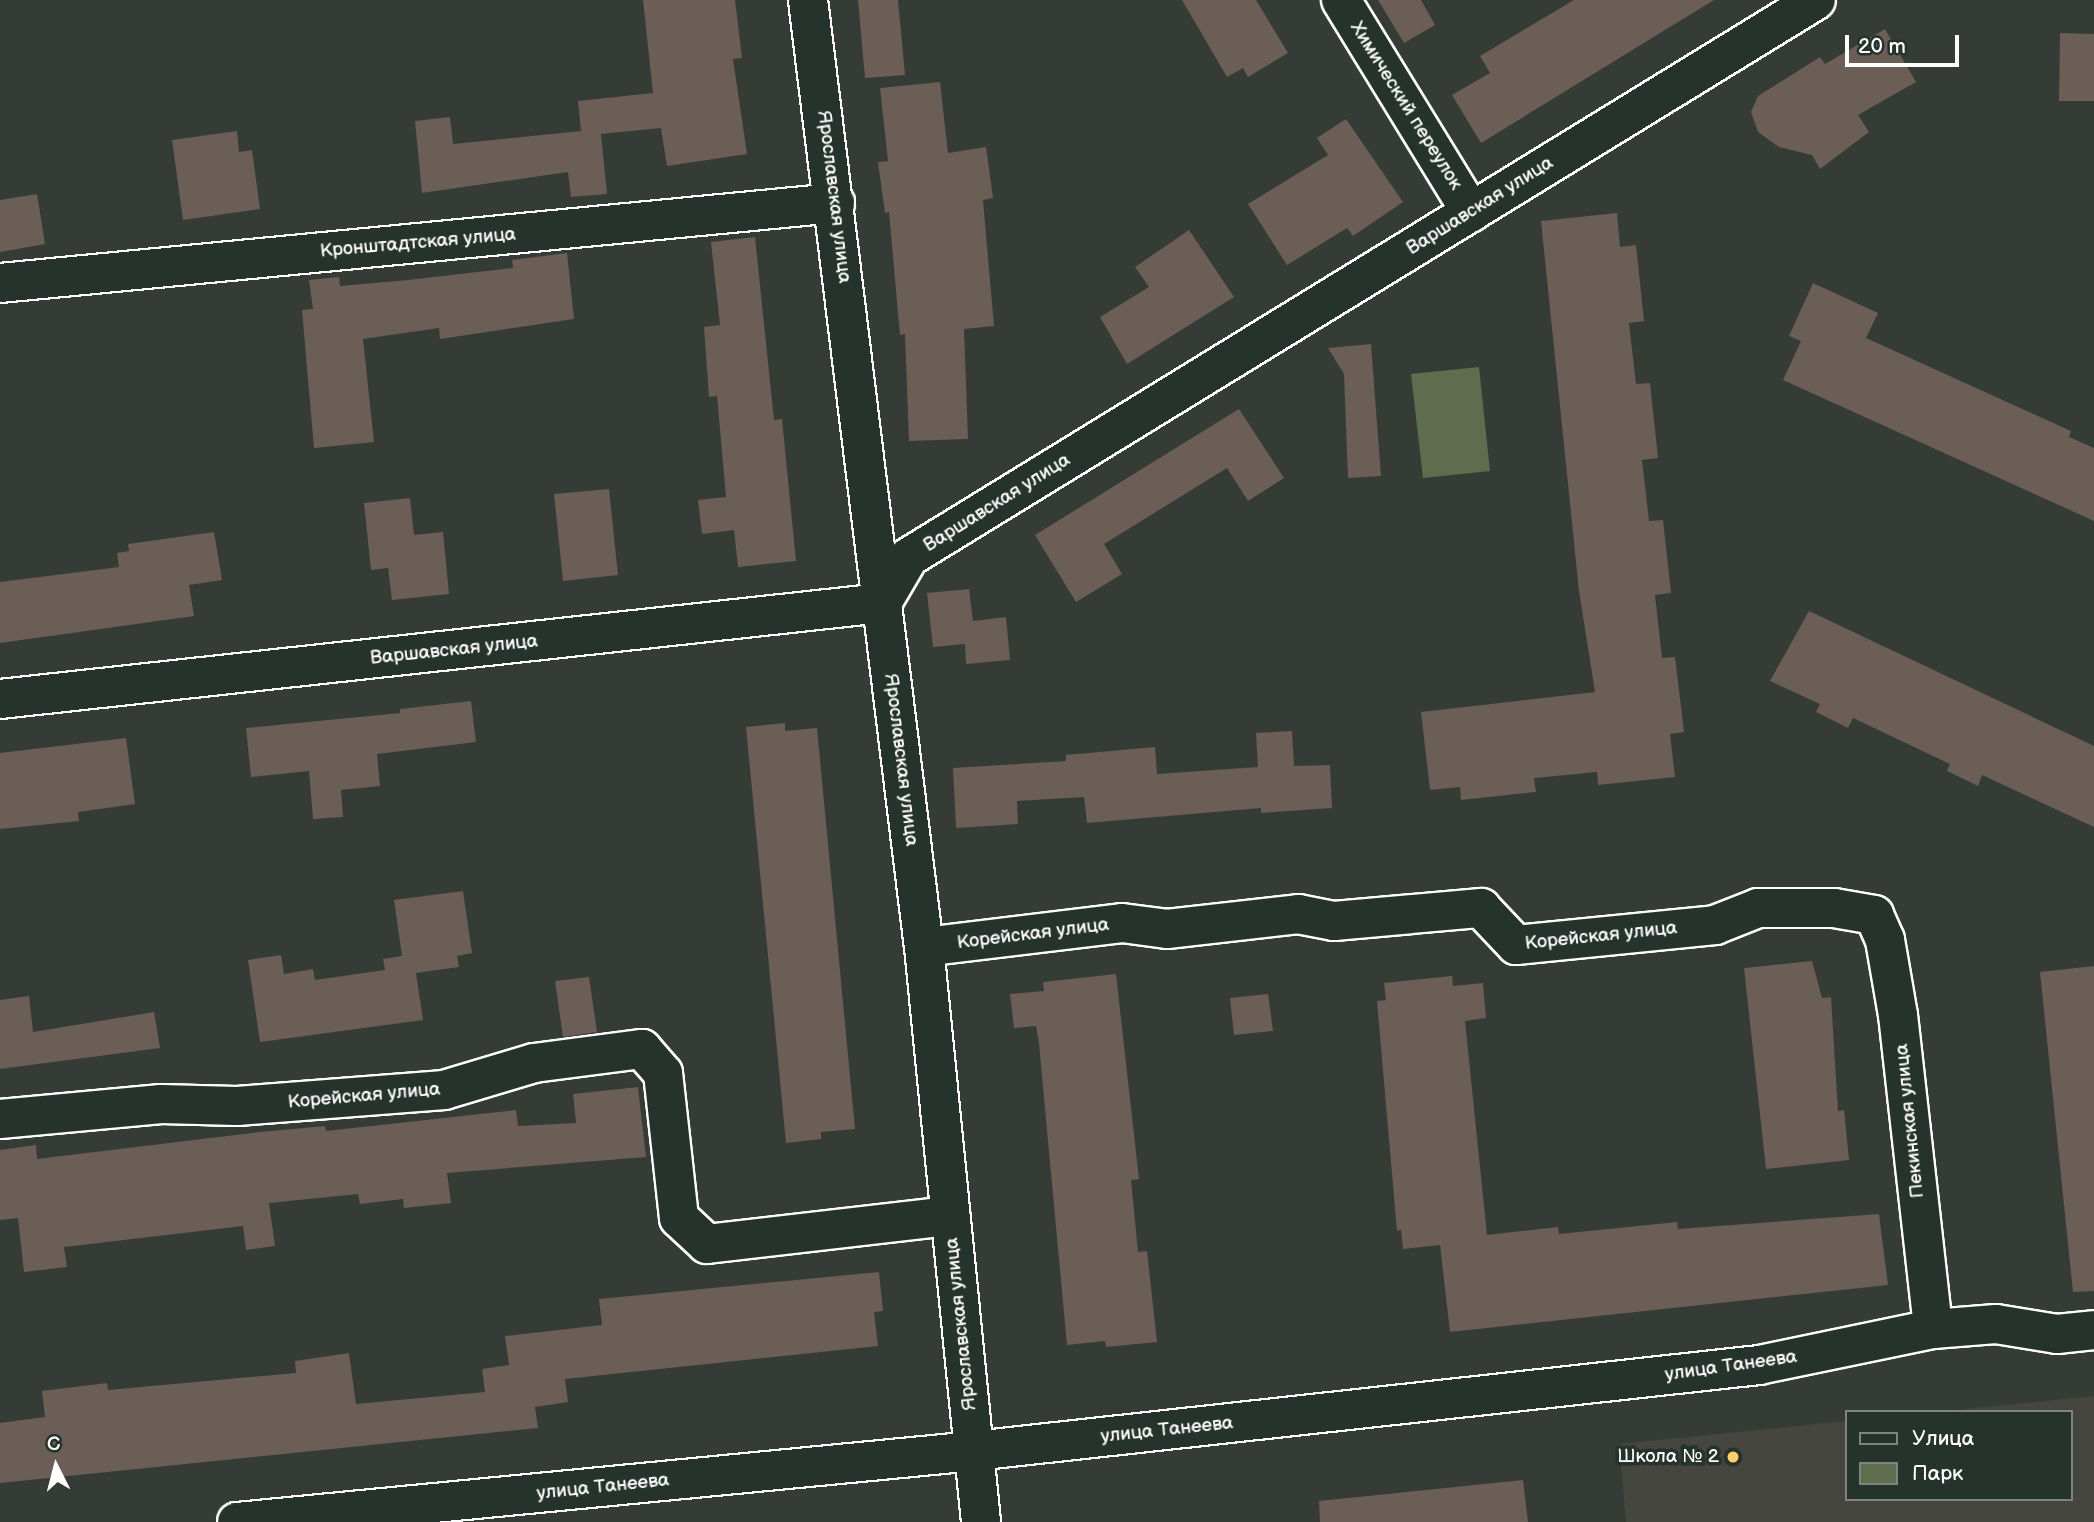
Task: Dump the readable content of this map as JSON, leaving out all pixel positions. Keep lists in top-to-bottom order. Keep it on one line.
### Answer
{"streets":{"street":["Химический переулок","Ярославская улица","Варшавская улица","Кронштадтская улица","Корейская улица","Пекинская улица","улица Танеева"]},"crossings":[["Химический переулок","Варшавская улица"],["Ярославская улица","Варшавская улица"],["Ярославская улица","Кронштадтская улица"],["Ярославская улица","Корейская улица"],["Ярославская улица","улица Танеева"],["Корейская улица","Пекинская улица"],["Пекинская улица","улица Танеева"]],"places":["Школа № 2"],"legend":["Улица","Парк"],"scale_bar":"20 m","north":"top"}
